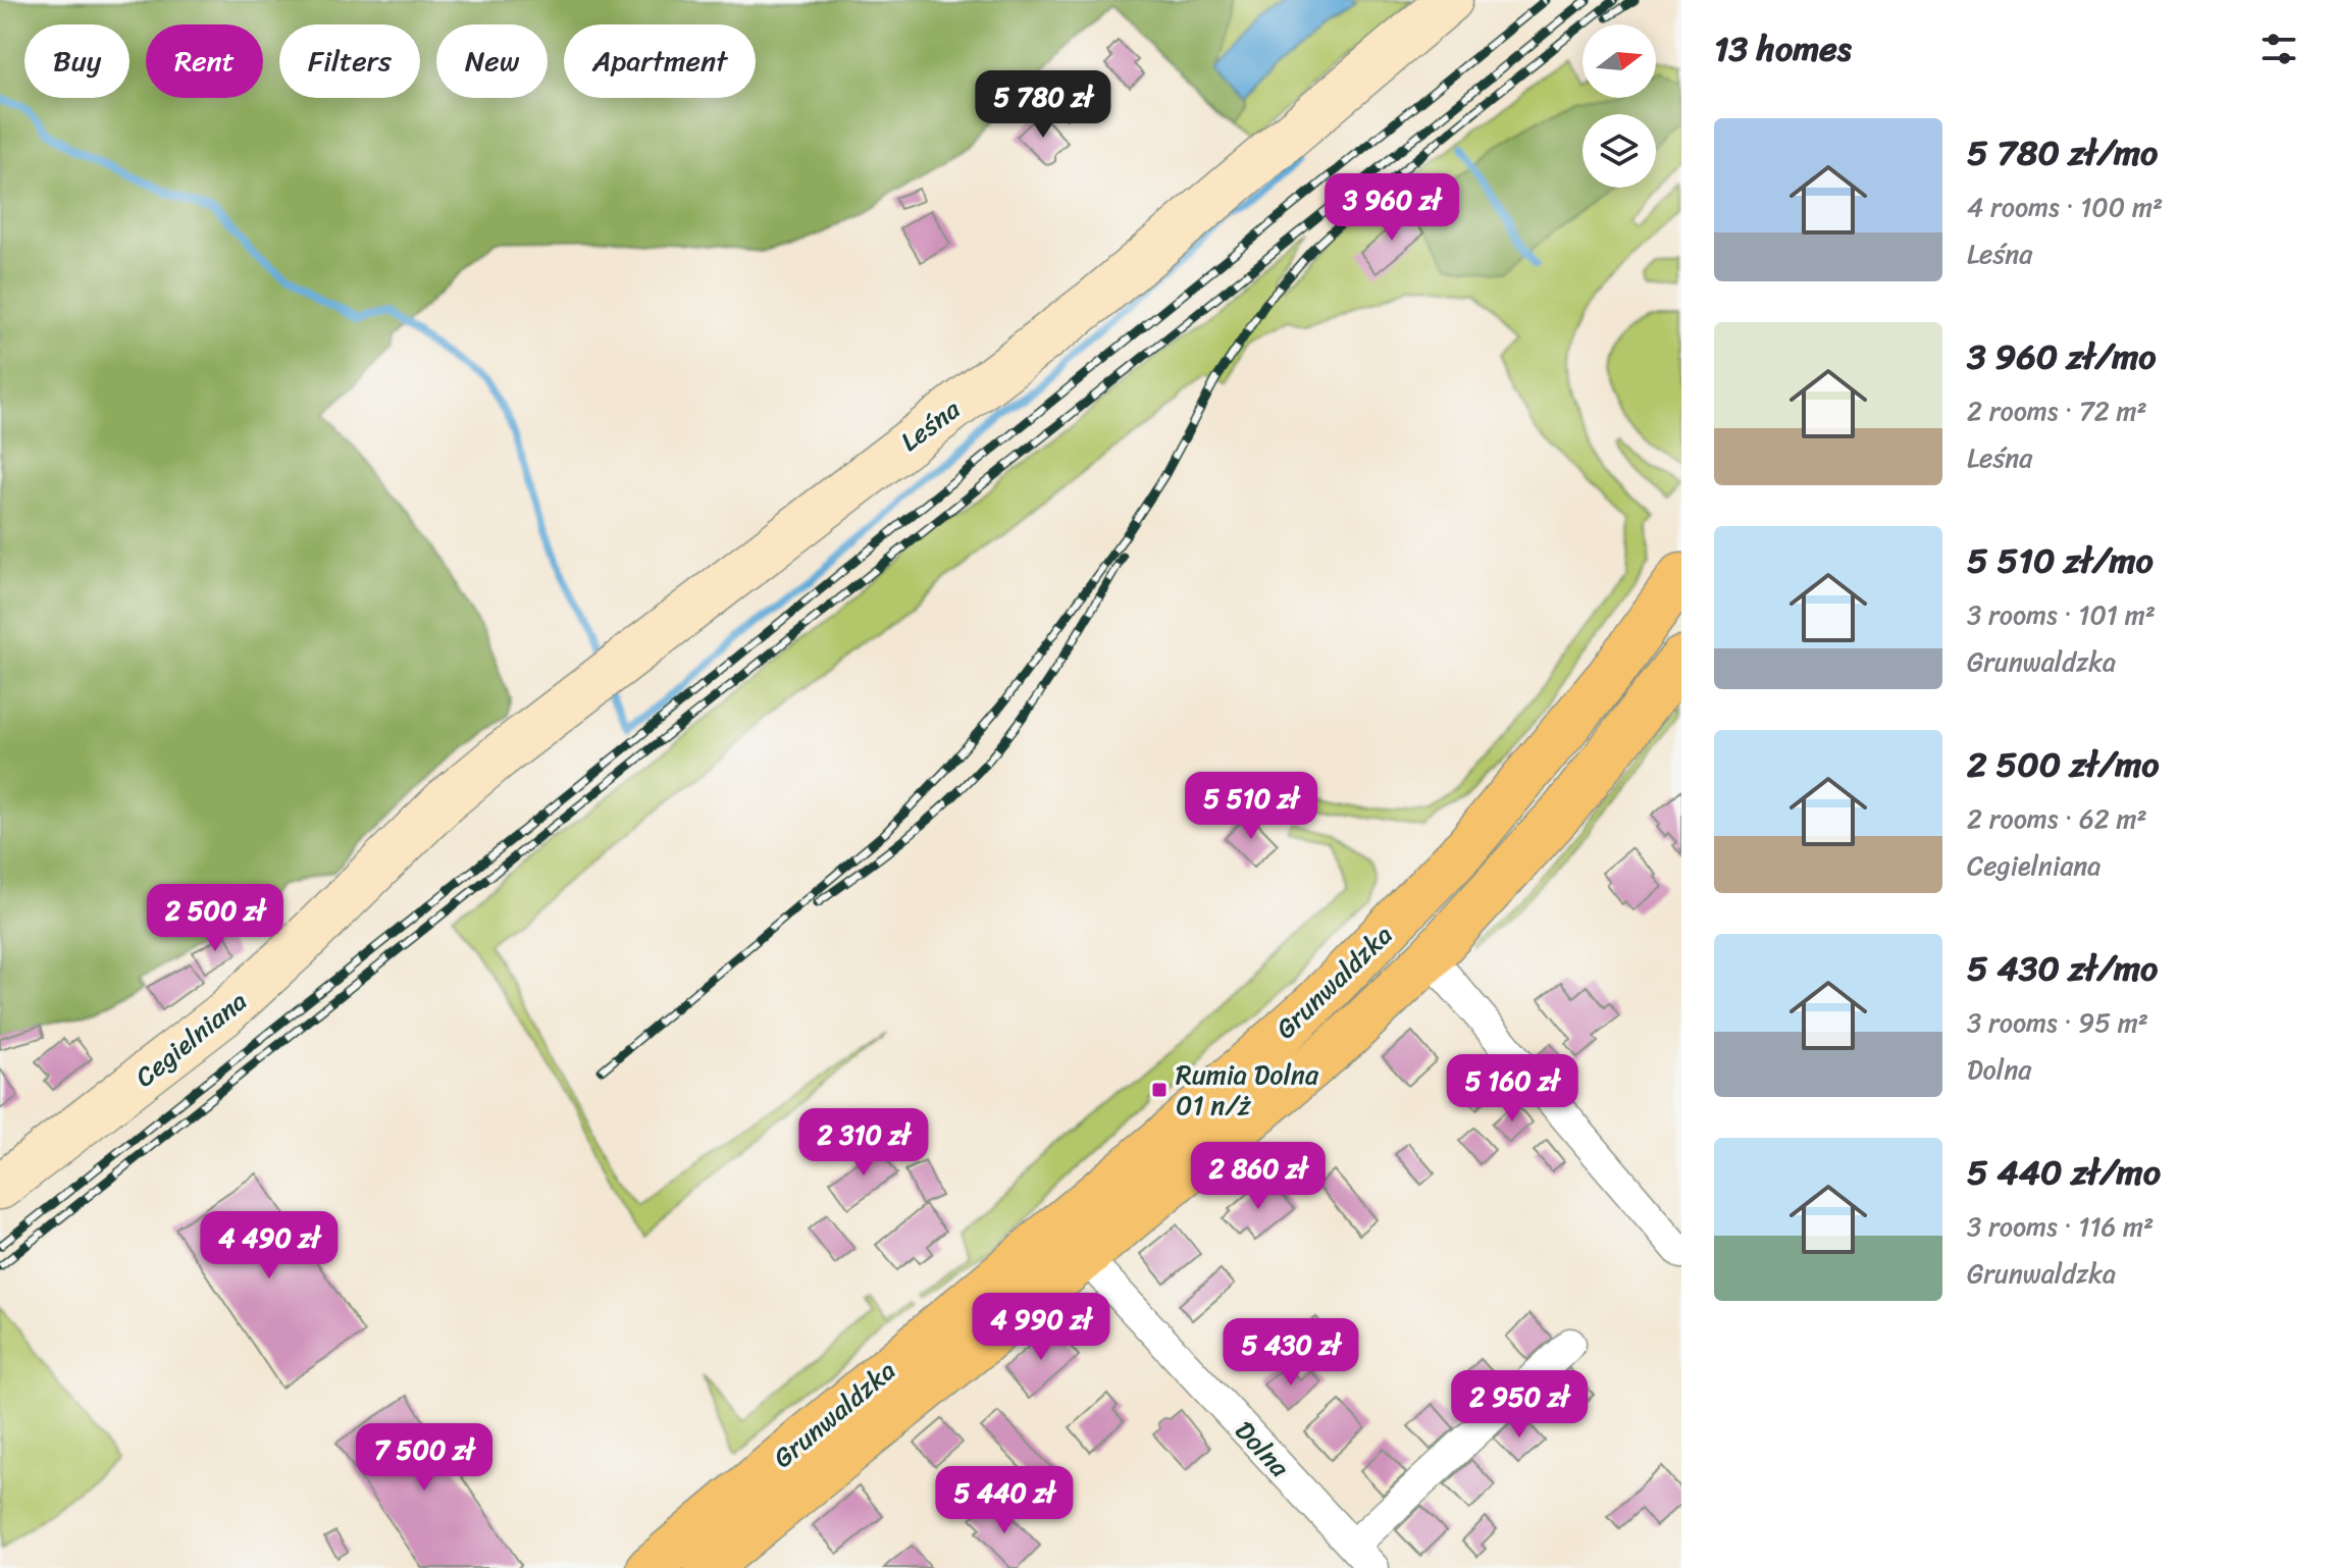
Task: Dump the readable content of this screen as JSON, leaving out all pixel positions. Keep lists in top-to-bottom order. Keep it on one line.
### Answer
{"streets":{"main road":["Grunwaldzka"],"street":["Leśna","Cegielniana","Dolna"]},"crossings":[["Leśna","Cegielniana"],["Grunwaldzka","Dolna"]],"places":{"transit":["Rumia Dolna 01 n/ż"]},"north":"right","page":{"heading":"13 homes","chip":["Buy","Rent","Filters","New","Apartment"],"price":["5 780 zł","3 960 zł","5 510 zł","2 500 zł","5 160 zł","2 310 zł","2 860 zł","4 490 zł","4 990 zł","5 430 zł","2 950 zł","7 500 zł","5 440 zł"],"list":[{"name":"5 780 zł/mo","note":"4 rooms · 100 m² · Leśna"},{"name":"3 960 zł/mo","note":"2 rooms · 72 m² · Leśna"},{"name":"5 510 zł/mo","note":"3 rooms · 101 m² · Grunwaldzka"},{"name":"2 500 zł/mo","note":"2 rooms · 62 m² · Cegielniana"},{"name":"5 430 zł/mo","note":"3 rooms · 95 m² · Dolna"},{"name":"5 440 zł/mo","note":"3 rooms · 116 m² · Grunwaldzka"}]}}
